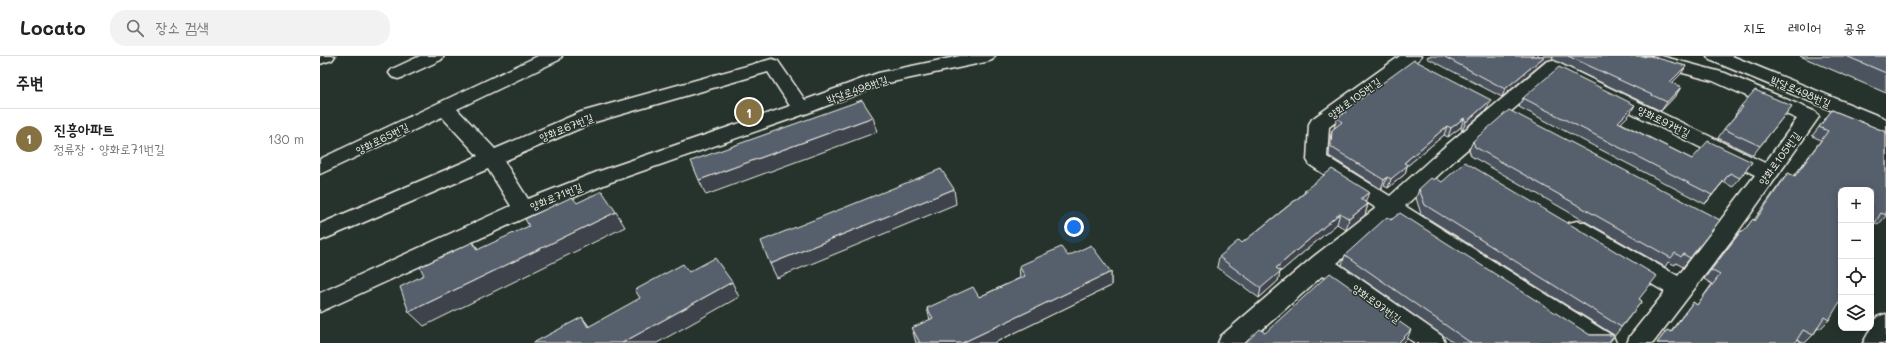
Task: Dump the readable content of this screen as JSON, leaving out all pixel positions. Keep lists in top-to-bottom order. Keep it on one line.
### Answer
{"streets":{"street":["박달로498번길","양화로105번길","양화로97번길","양화로67번길","양화로65번길","양화로71번길"]},"crossings":[["박달로498번길","양화로67번길"],["박달로498번길","양화로71번길"],["양화로105번길","양화로97번길"],["양화로67번길","양화로71번길"]],"page":{"header":"Locato","search":"장소 검색","nav":["지도","레이어","공유"],"heading":"주변","pins":"1","list":[{"mark":"1","name":"진흥아파트","note":"정류장 · 양화로71번길","value":"130 m"}],"map_buttons":["+","−"]}}
